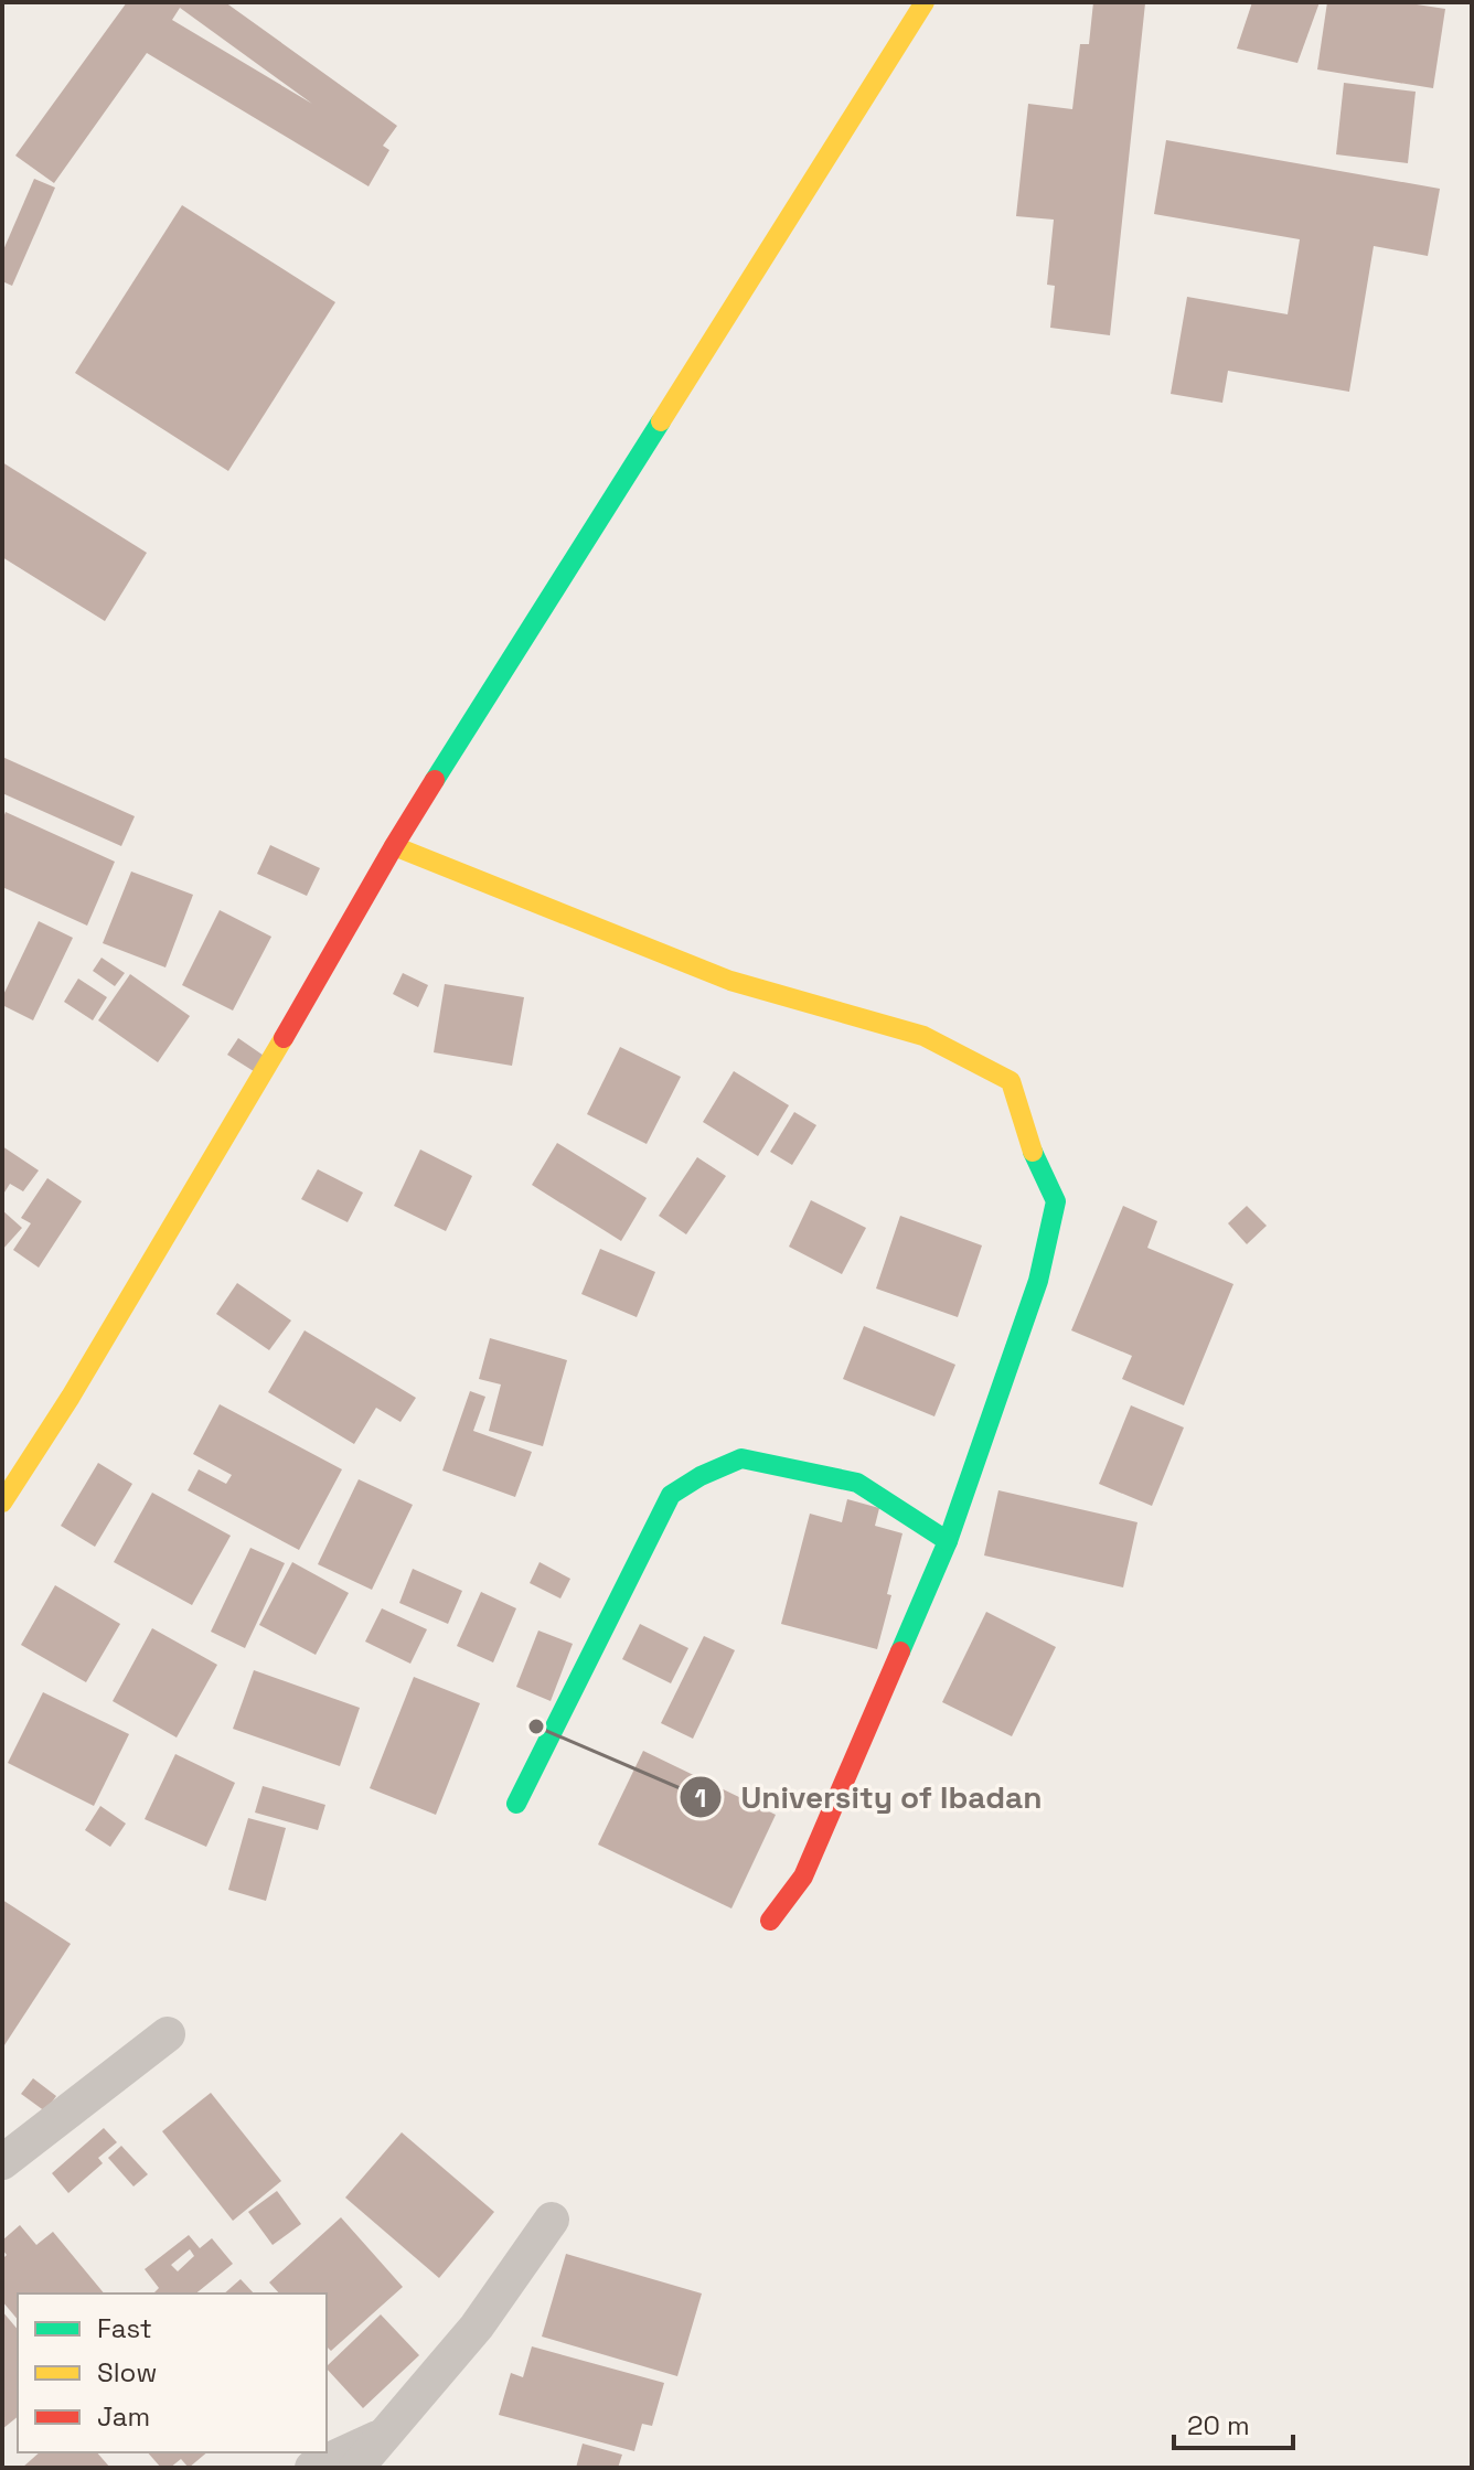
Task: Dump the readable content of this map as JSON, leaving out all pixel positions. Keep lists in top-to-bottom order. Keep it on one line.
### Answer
{"places":["University of Ibadan"],"legend":["Fast","Slow","Jam"],"scale_bar":"20 m"}
